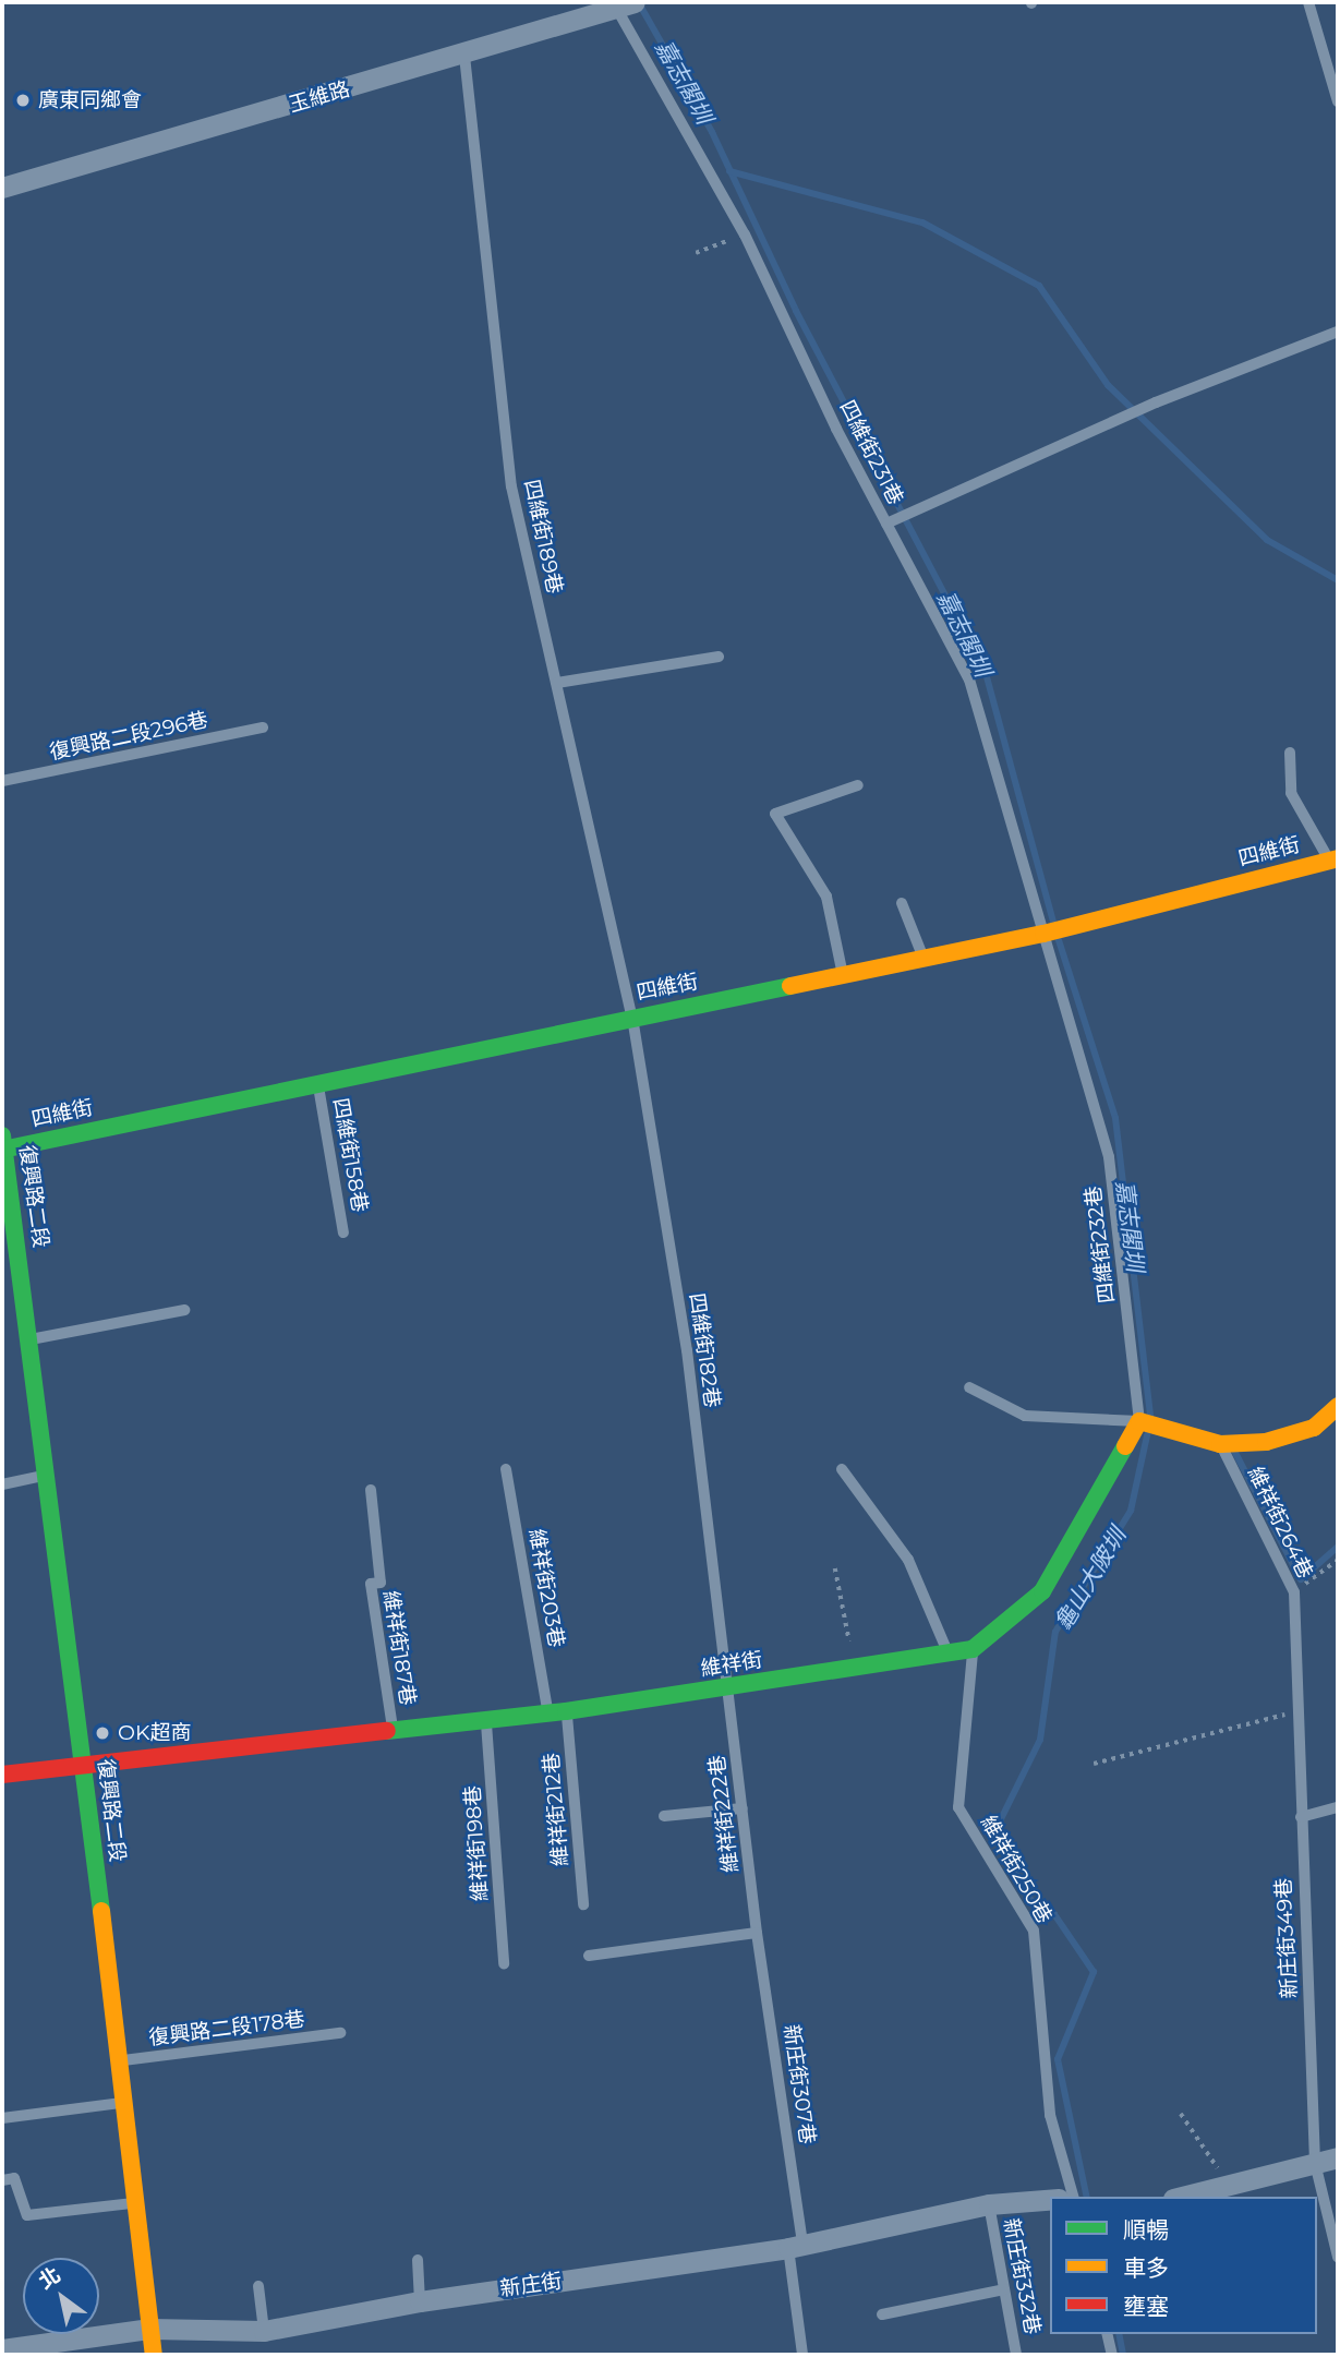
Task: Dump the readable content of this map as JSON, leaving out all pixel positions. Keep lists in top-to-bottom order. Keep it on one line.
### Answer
{"streets":{"street":["玉維路","四維街","復興路二段","維祥街","新庄街"],"lane":["四維街231巷","四維街189巷","復興路二段296巷","四維街158巷","四維街232巷","四維街182巷","維祥街264巷","維祥街203巷","維祥街187巷","維祥街212巷","維祥街222巷","維祥街198巷","維祥街250巷","新庄街349巷","復興路二段178巷","新庄街307巷","新庄街332巷"]},"crossings":[["玉維路","四維街231巷"],["玉維路","四維街189巷"],["四維街231巷","四維街"],["四維街231巷","四維街232巷"],["四維街189巷","四維街"],["四維街189巷","四維街182巷"],["四維街","四維街158巷"],["四維街","復興路二段"],["四維街","四維街232巷"],["四維街","四維街182巷"],["復興路二段","維祥街"],["復興路二段","復興路二段178巷"],["復興路二段","新庄街"],["四維街182巷","維祥街"],["四維街182巷","維祥街222巷"],["維祥街264巷","新庄街349巷"],["維祥街203巷","維祥街"],["維祥街203巷","維祥街212巷"],["維祥街187巷","維祥街"],["維祥街","維祥街212巷"],["維祥街","維祥街222巷"],["維祥街","維祥街198巷"],["維祥街","維祥街250巷"],["維祥街222巷","新庄街307巷"],["新庄街307巷","新庄街"],["新庄街332巷","新庄街"]],"water":["嘉志閣圳","龜山大陂圳"],"places":["廣東同鄉會","OK超商"],"legend":["順暢","車多","壅塞"],"north":"top left"}
